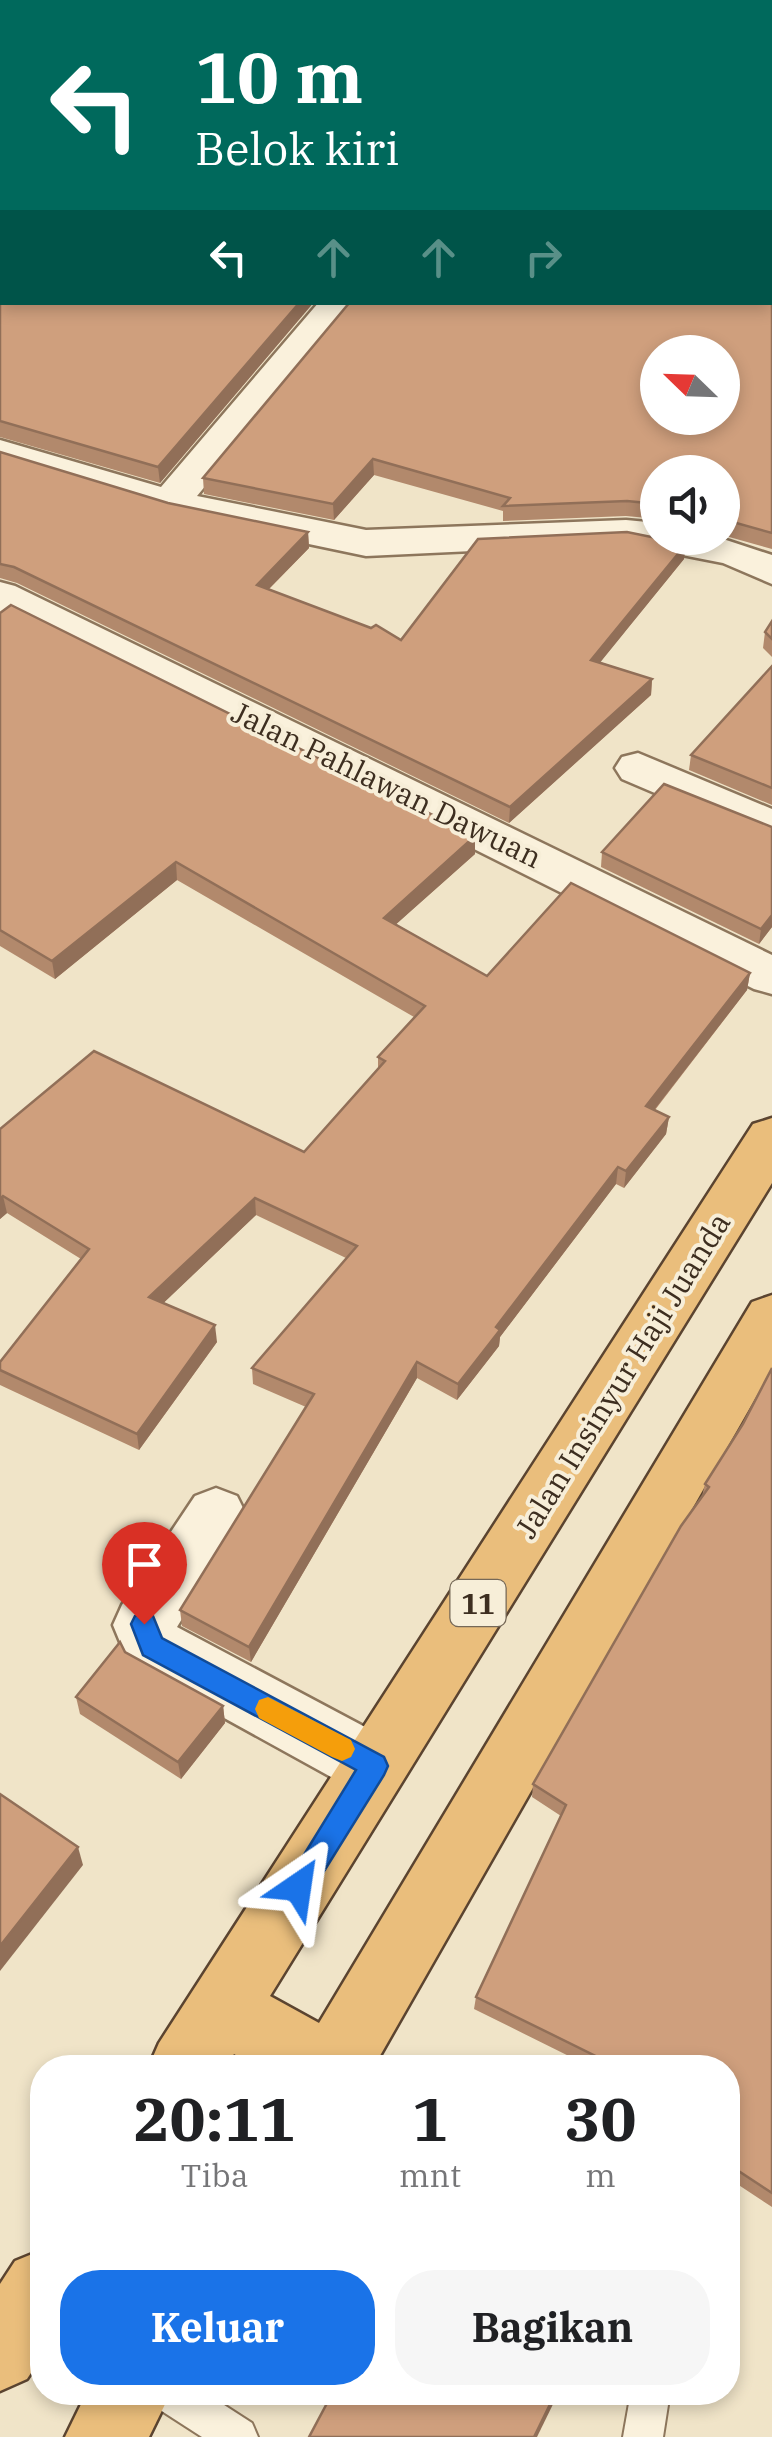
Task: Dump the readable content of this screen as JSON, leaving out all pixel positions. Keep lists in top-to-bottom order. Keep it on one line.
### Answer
{"streets":{"highway":["Jalan Insinyur Haji Juanda","11"],"street":["Jalan Pahlawan Dawuan"]},"north":"top left","page":{"turn":["10 m","Belok kiri"],"eta":["20:11","Tiba","1","mnt","30","m"],"buttons":["Keluar","Bagikan"]}}
